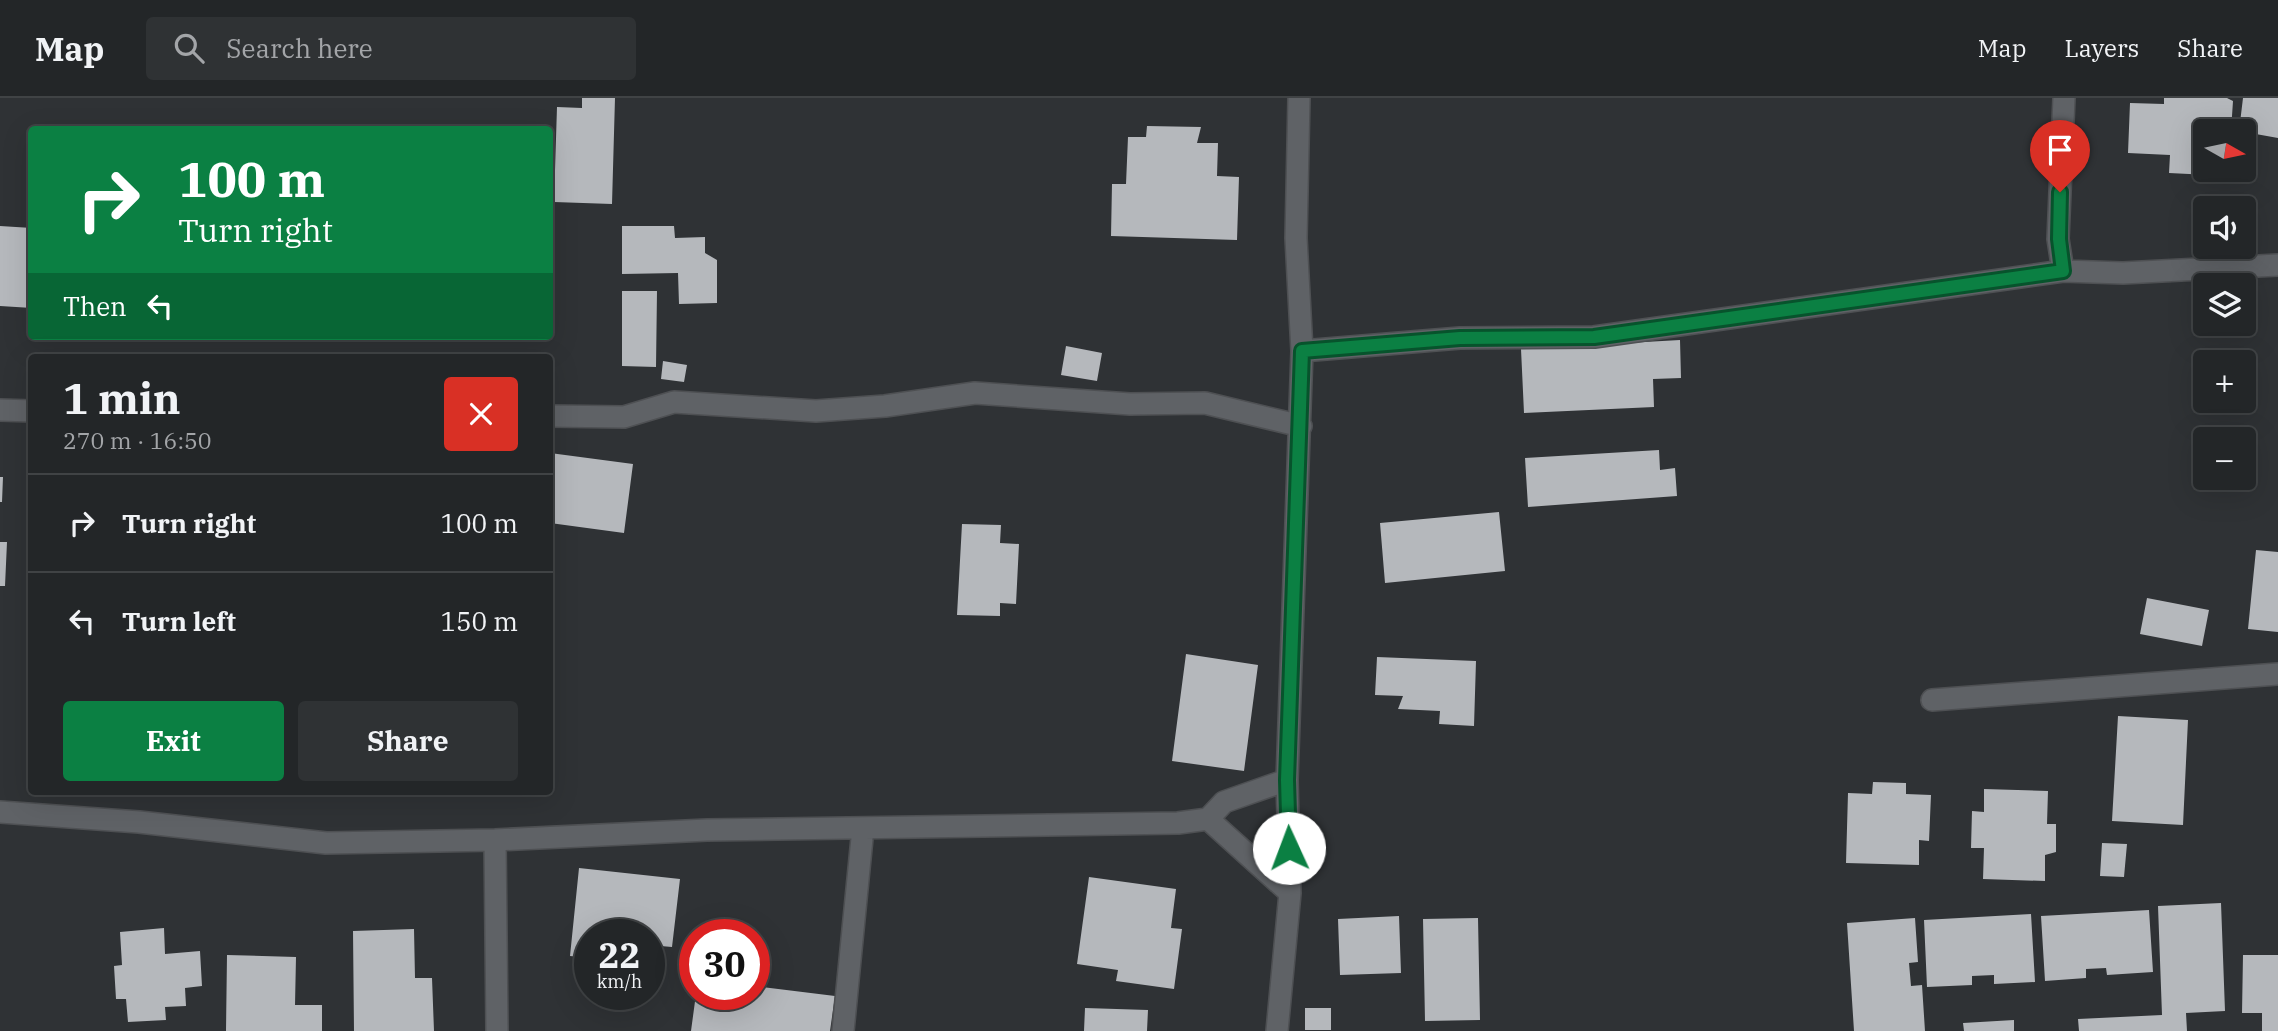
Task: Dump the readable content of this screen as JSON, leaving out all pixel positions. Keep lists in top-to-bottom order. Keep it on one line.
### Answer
{"north":"right","page":{"header":"Map","search":"Search here","nav":["Map","Layers","Share"],"map_buttons":["+","−"],"turn":["100 m","Turn right"],"then":"Then","heading":["1 min","270 m · 16:50"],"list":[{"name":"Turn right","value":"100 m"},{"name":"Turn left","value":"150 m"}],"buttons":["Exit","Share"],"speed":"22 km/h","limit":"30"}}
